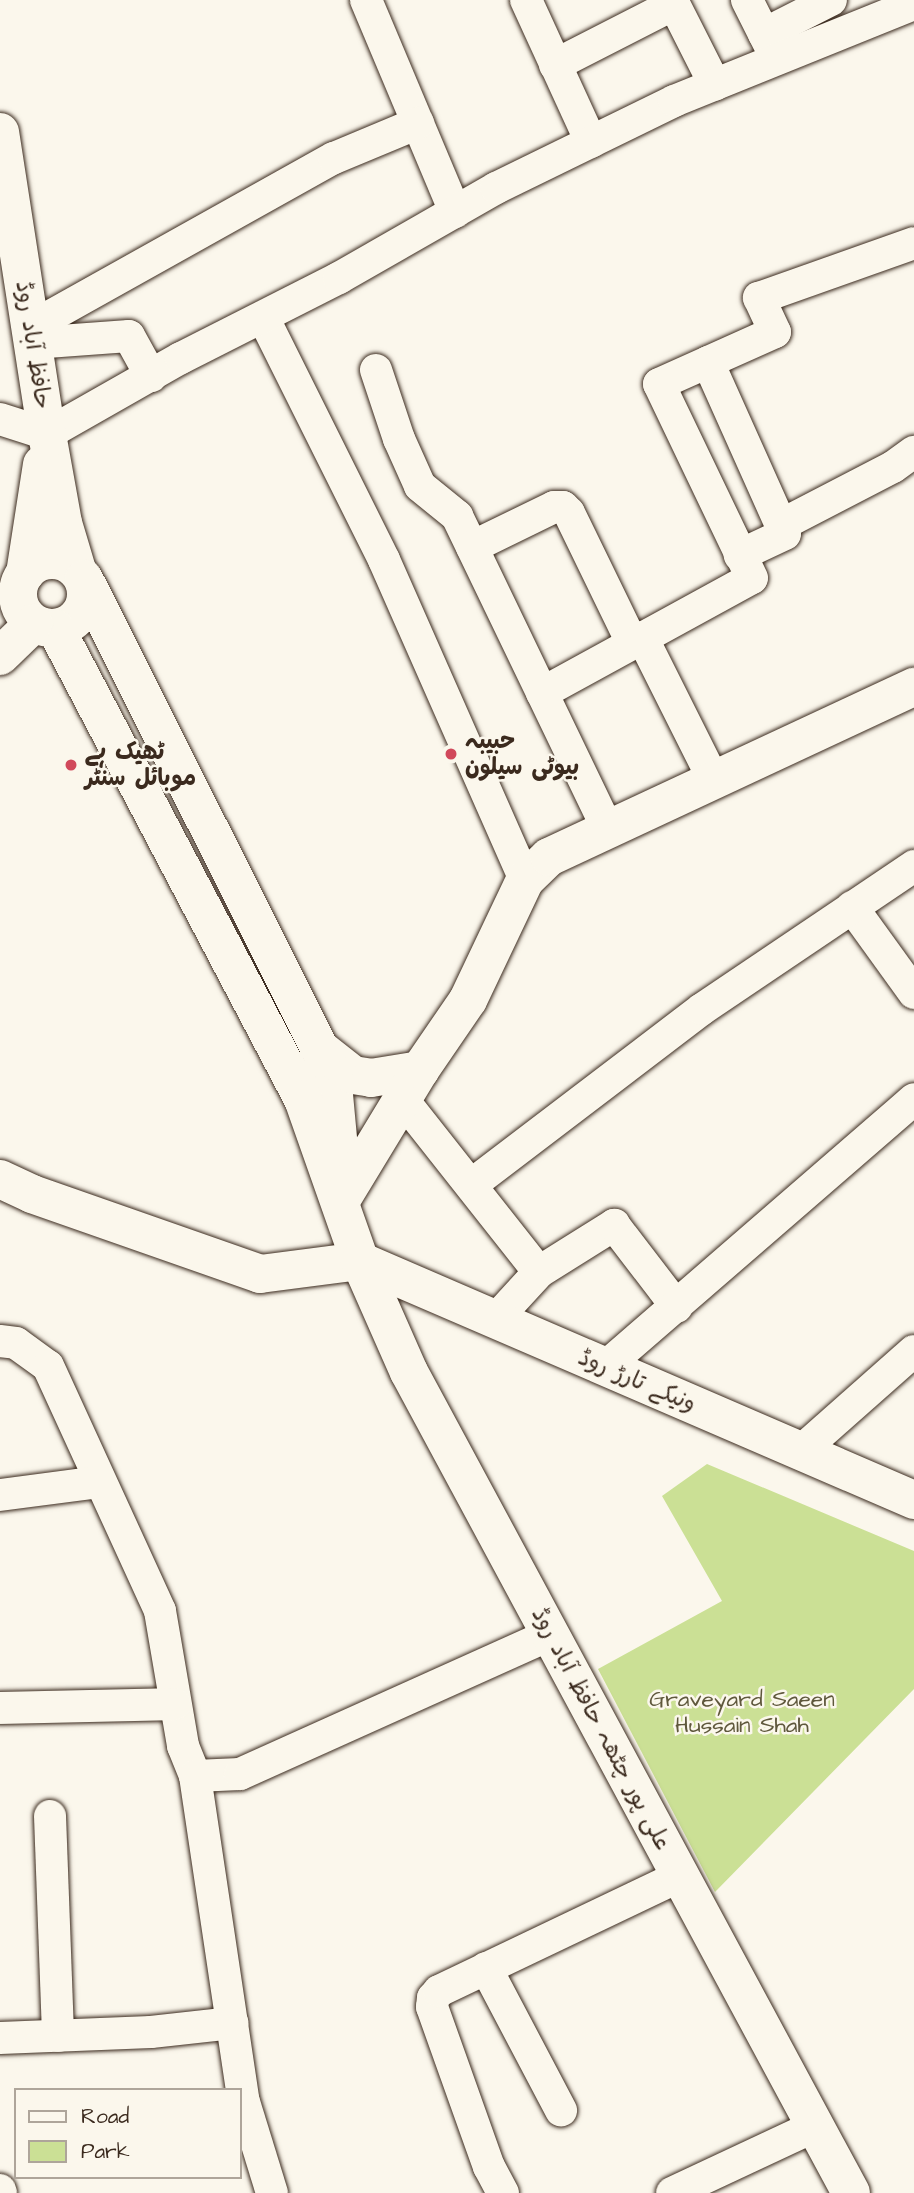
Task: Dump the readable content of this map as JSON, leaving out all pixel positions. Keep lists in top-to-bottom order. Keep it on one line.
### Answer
{"streets":{"main road":["حافظ آباد روڈ","ونیکے تارڑ روڈ","علی پور چٹھہ حافظ آباد روڈ"]},"crossings":[["ونیکے تارڑ روڈ","علی پور چٹھہ حافظ آباد روڈ"]],"parks":["Graveyard Saeen Hussain Shah"],"places":["حبیبہ بیوٹی سیلون","ٹھیک ہے موبائل سنٹر"],"legend":["Road","Park"]}
